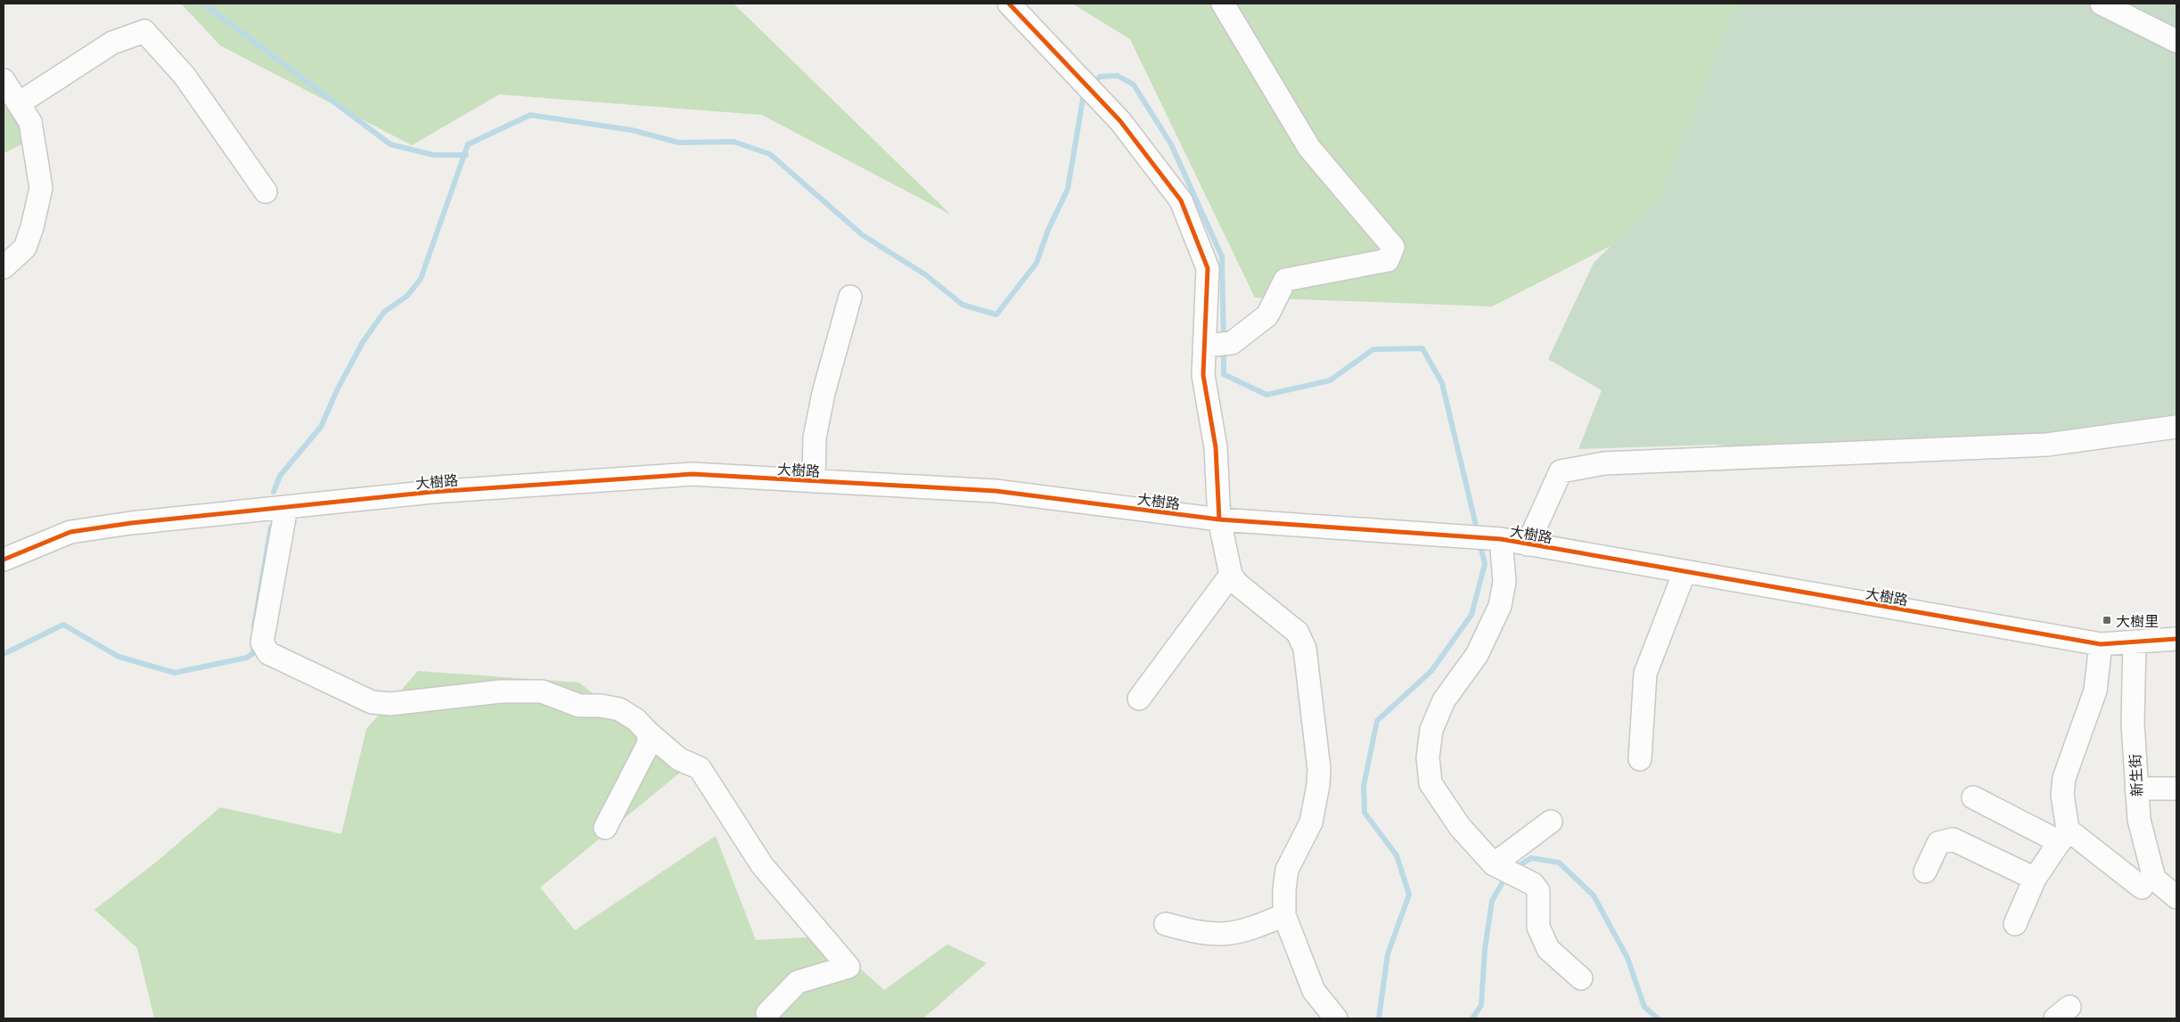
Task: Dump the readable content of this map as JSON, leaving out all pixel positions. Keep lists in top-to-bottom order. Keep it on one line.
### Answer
{"streets":{"street":["大樹路","新生街"]},"crossings":[["大樹路","新生街"]],"places":{"transit":["大樹里"]}}
